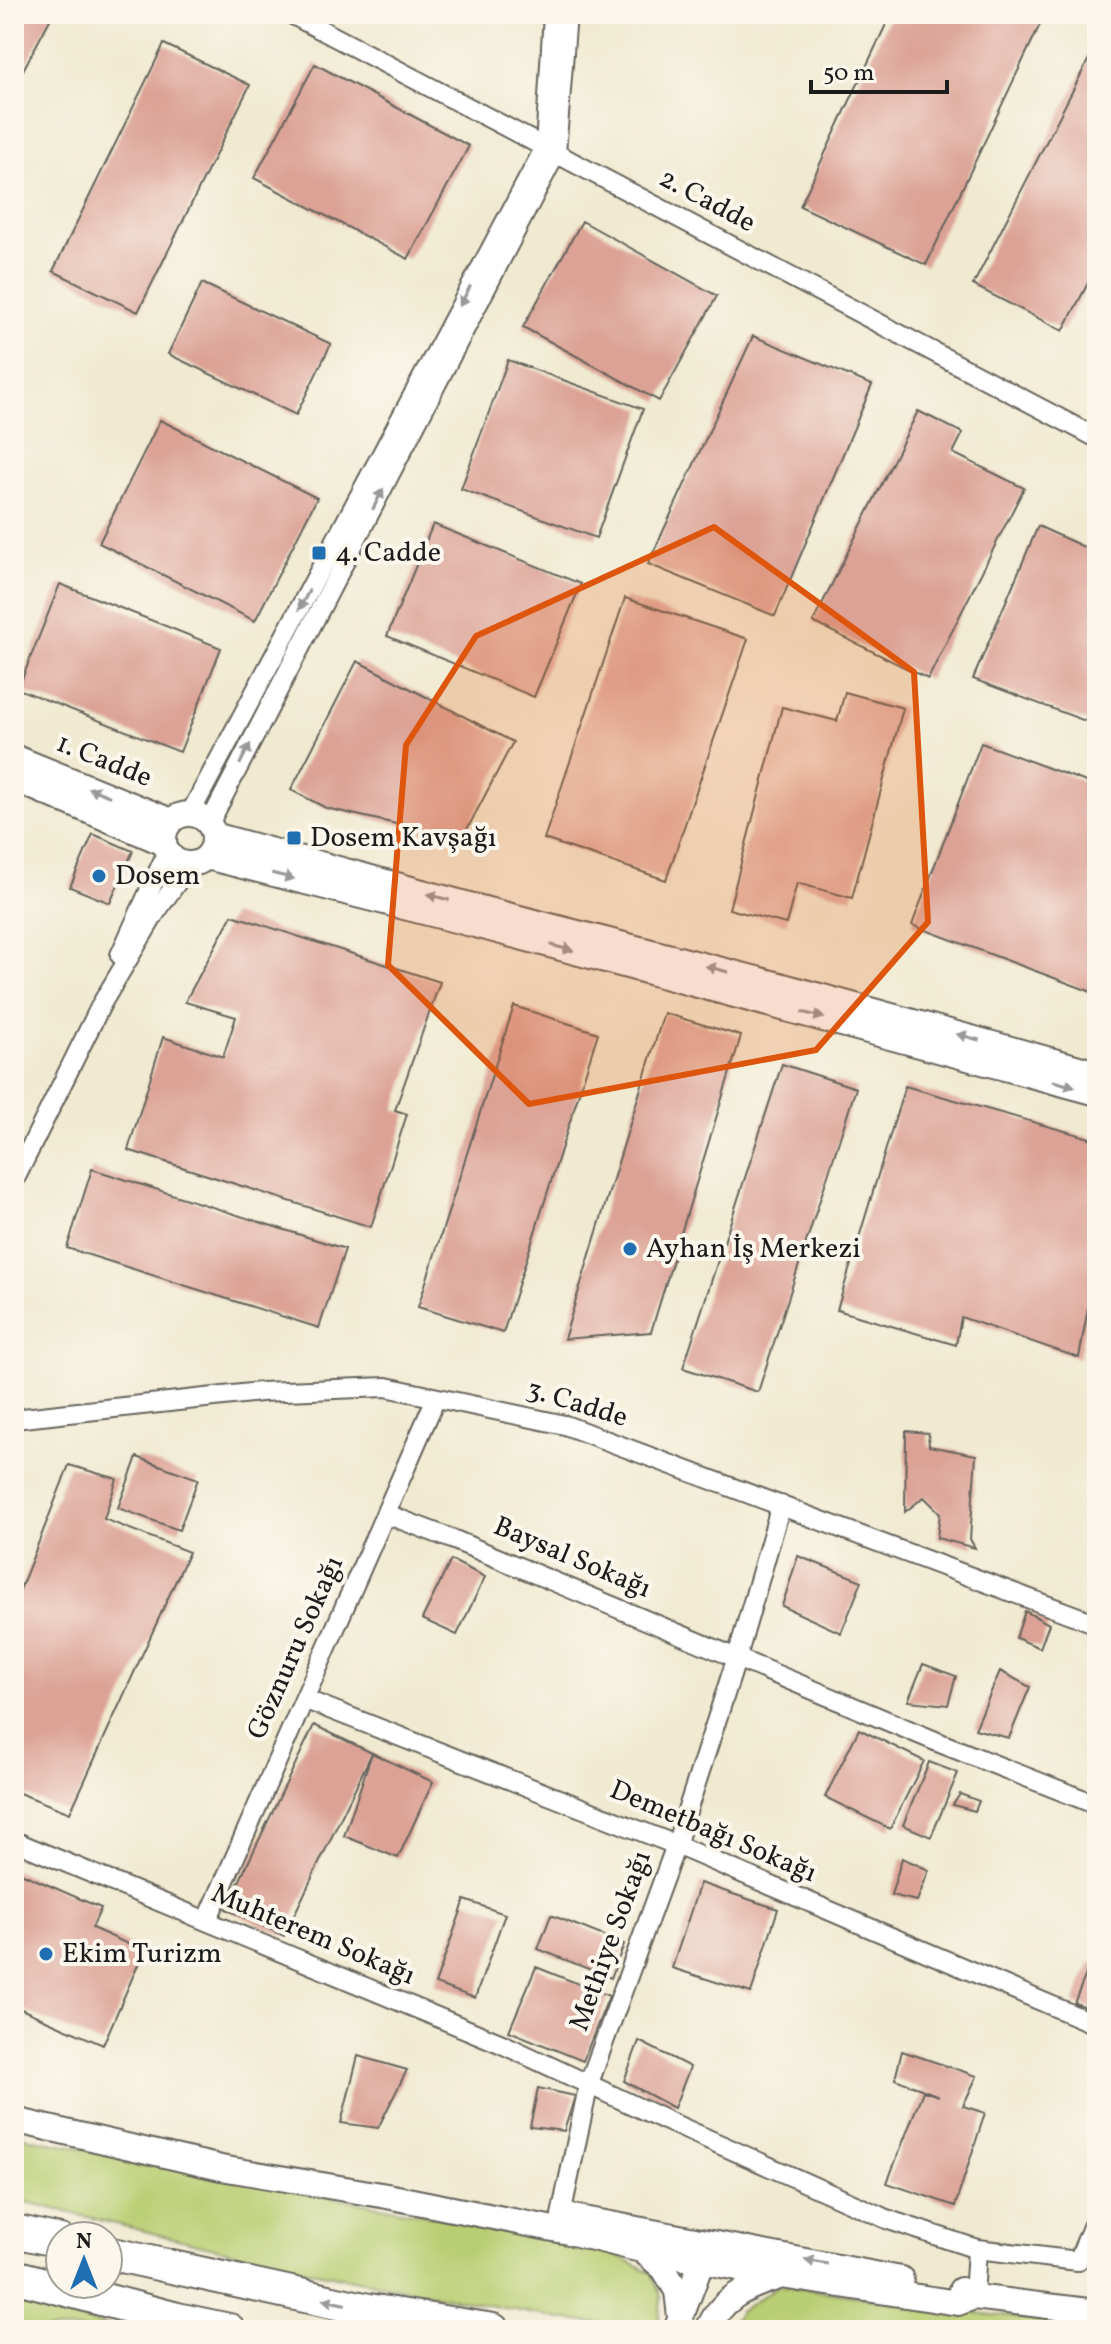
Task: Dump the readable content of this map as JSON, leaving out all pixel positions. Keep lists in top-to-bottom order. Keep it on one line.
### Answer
{"streets":{"street":["2. Cadde","1. Cadde","3. Cadde","Baysal Sokağı","Göznuru Sokağı","Demetbağı Sokağı","Muhterem Sokağı","Methiye Sokağı"]},"crossings":[["3. Cadde","Göznuru Sokağı"],["3. Cadde","Methiye Sokağı"],["Baysal Sokağı","Göznuru Sokağı"],["Baysal Sokağı","Methiye Sokağı"],["Göznuru Sokağı","Demetbağı Sokağı"],["Göznuru Sokağı","Muhterem Sokağı"],["Demetbağı Sokağı","Methiye Sokağı"],["Muhterem Sokağı","Methiye Sokağı"]],"places":{"transit":["4. Cadde","Dosem Kavşağı"],"other":["Dosem","Ayhan İş Merkezi","Ekim Turizm"]},"scale_bar":"50 m","north":"top"}
